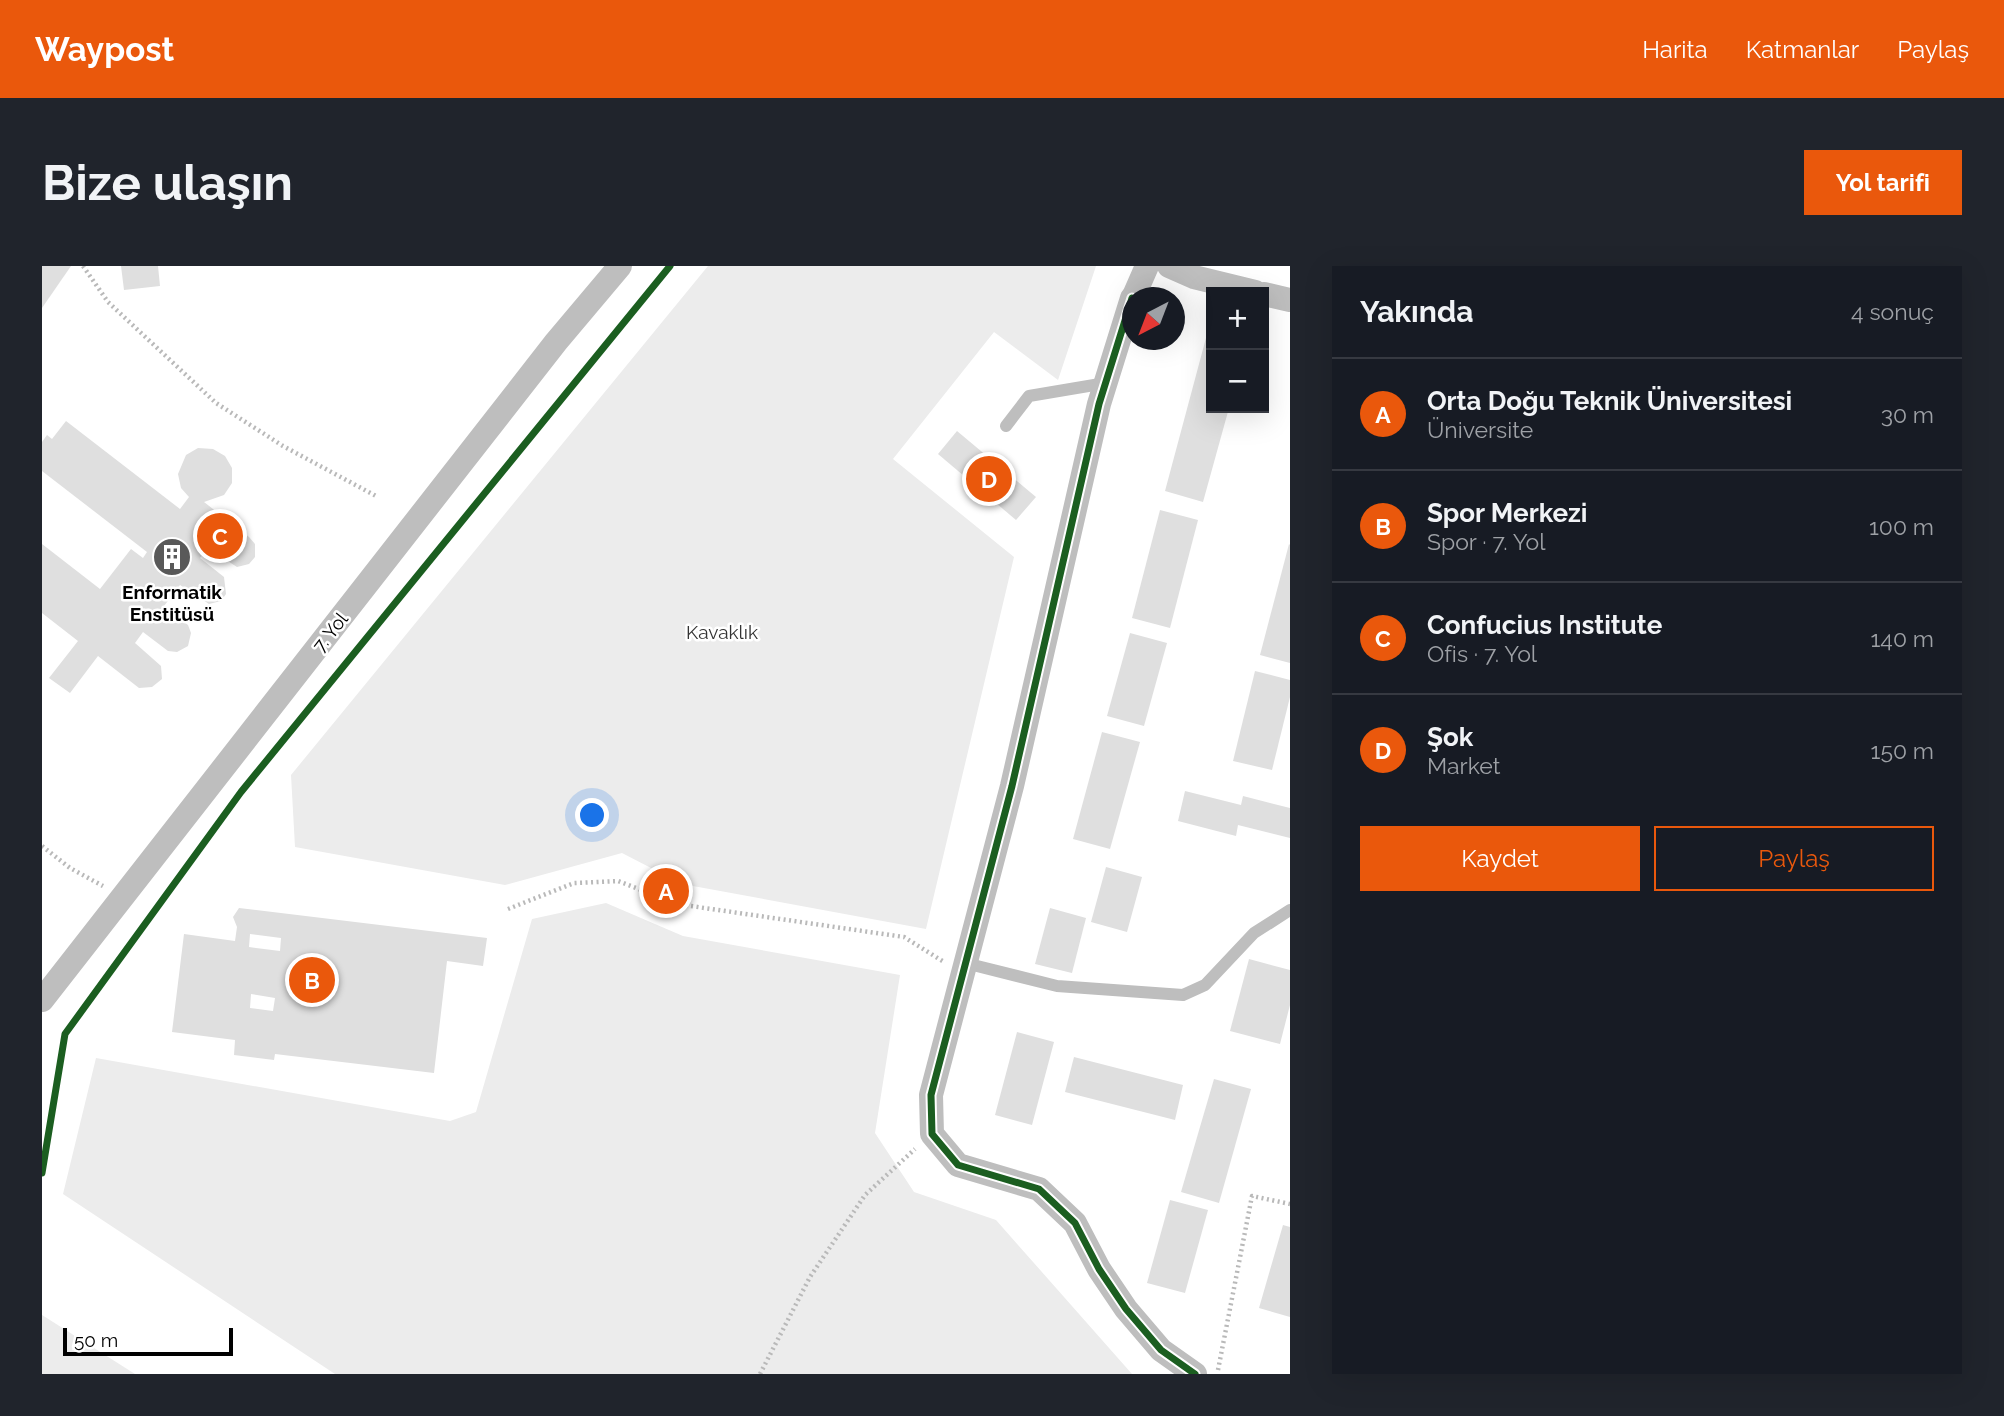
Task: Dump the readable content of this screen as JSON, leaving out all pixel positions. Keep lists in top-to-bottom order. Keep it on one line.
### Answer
{"streets":{"street":["7. Yol"]},"parks":["Kavaklık"],"places":{"building":["Enformatik Enstitüsü"]},"scale_bar":"50 m","north":"bottom left","page":{"header":"Waypost","nav":["Harita","Katmanlar","Paylaş"],"buttons":["Yol tarifi",["Kaydet","Paylaş"]],"title":"Bize ulaşın","heading":["Yakında","4 sonuç"],"map_buttons":["+","−"],"list":[{"mark":"A","name":"Orta Doğu Teknik Üniversitesi","note":"Üniversite","value":"30 m"},{"mark":"B","name":"Spor Merkezi","note":"Spor · 7. Yol","value":"100 m"},{"mark":"C","name":"Confucius Institute","note":"Ofis · 7. Yol","value":"140 m"},{"mark":"D","name":"Şok","note":"Market","value":"150 m"}],"pins":["D","C","A","B"],"scale":"50 m"}}
